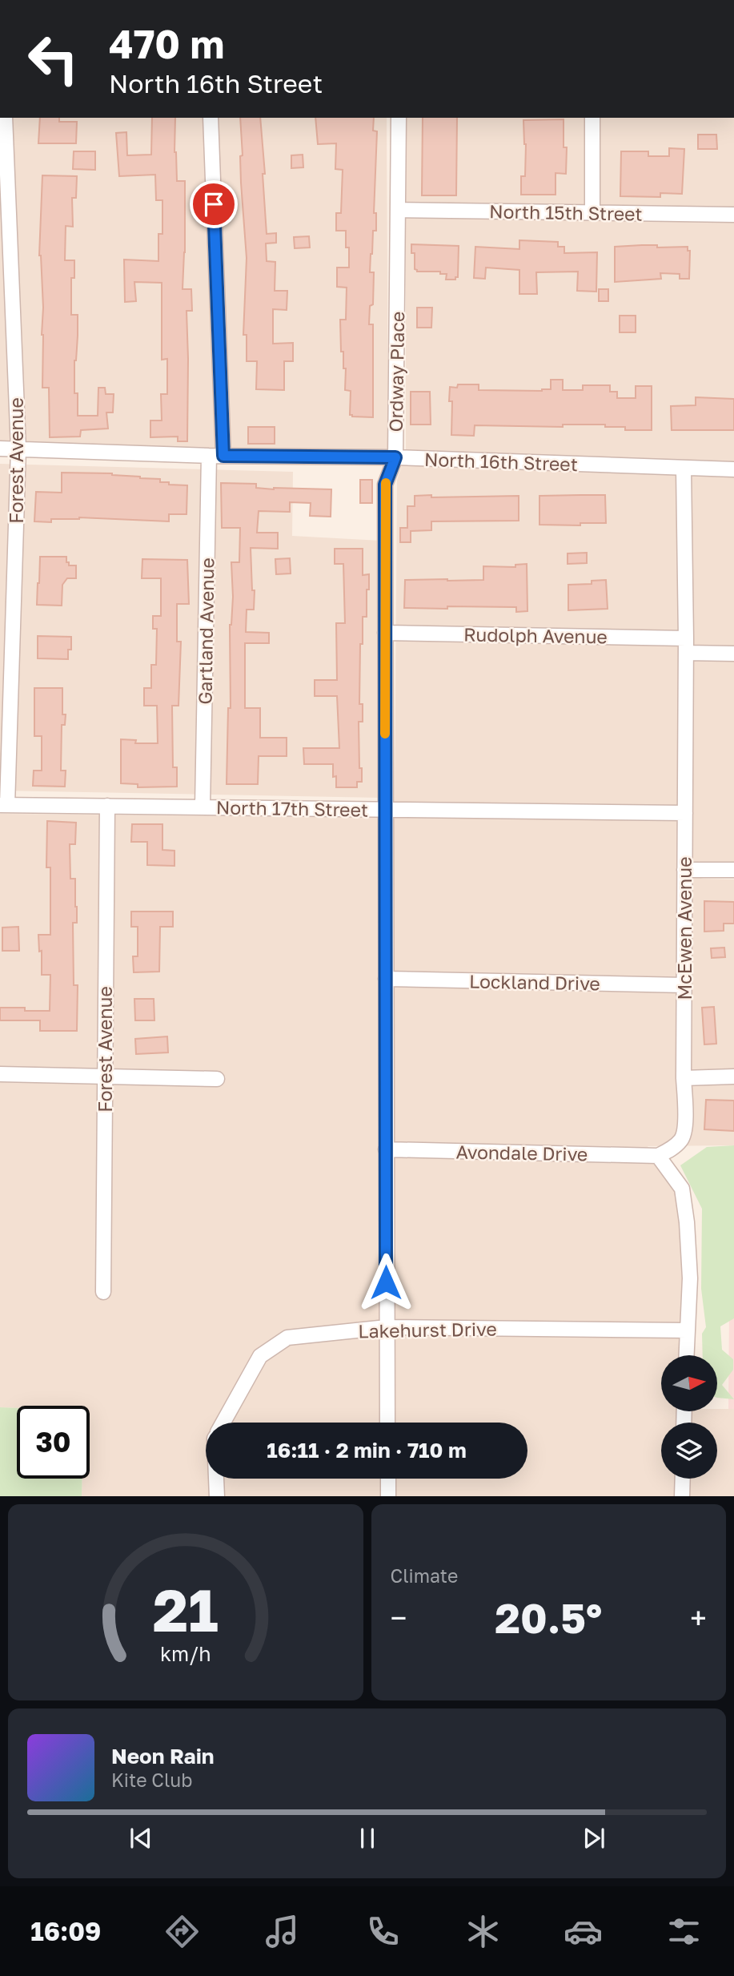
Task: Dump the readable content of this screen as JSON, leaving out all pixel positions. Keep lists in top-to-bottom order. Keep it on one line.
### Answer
{"streets":{"street":["North 15th Street","Ordway Place","Forest Avenue","North 16th Street","Gartland Avenue","Rudolph Avenue","North 17th Street","McEwen Avenue","Lockland Drive","Avondale Drive","Lakehurst Drive"]},"crossings":[["North 15th Street","Ordway Place"],["Ordway Place","North 16th Street"],["Ordway Place","Rudolph Avenue"],["Ordway Place","North 17th Street"],["Ordway Place","Lockland Drive"],["Ordway Place","Avondale Drive"],["Ordway Place","Lakehurst Drive"],["Forest Avenue","North 16th Street"],["Forest Avenue","North 17th Street"],["North 16th Street","Gartland Avenue"],["North 16th Street","McEwen Avenue"],["Gartland Avenue","North 17th Street"],["Rudolph Avenue","McEwen Avenue"],["North 17th Street","McEwen Avenue"],["McEwen Avenue","Lockland Drive"],["McEwen Avenue","Avondale Drive"]],"north":"right","page":{"turn":["470 m","North 16th Street"],"limit":"30","trip":"16:11 · 2 min · 710 m","tile":"Climate","heat":["−","20.5°","+"],"song":["Neon Rain","Kite Club"],"tabs":"16:09","gauge":["21","km/h"]}}
